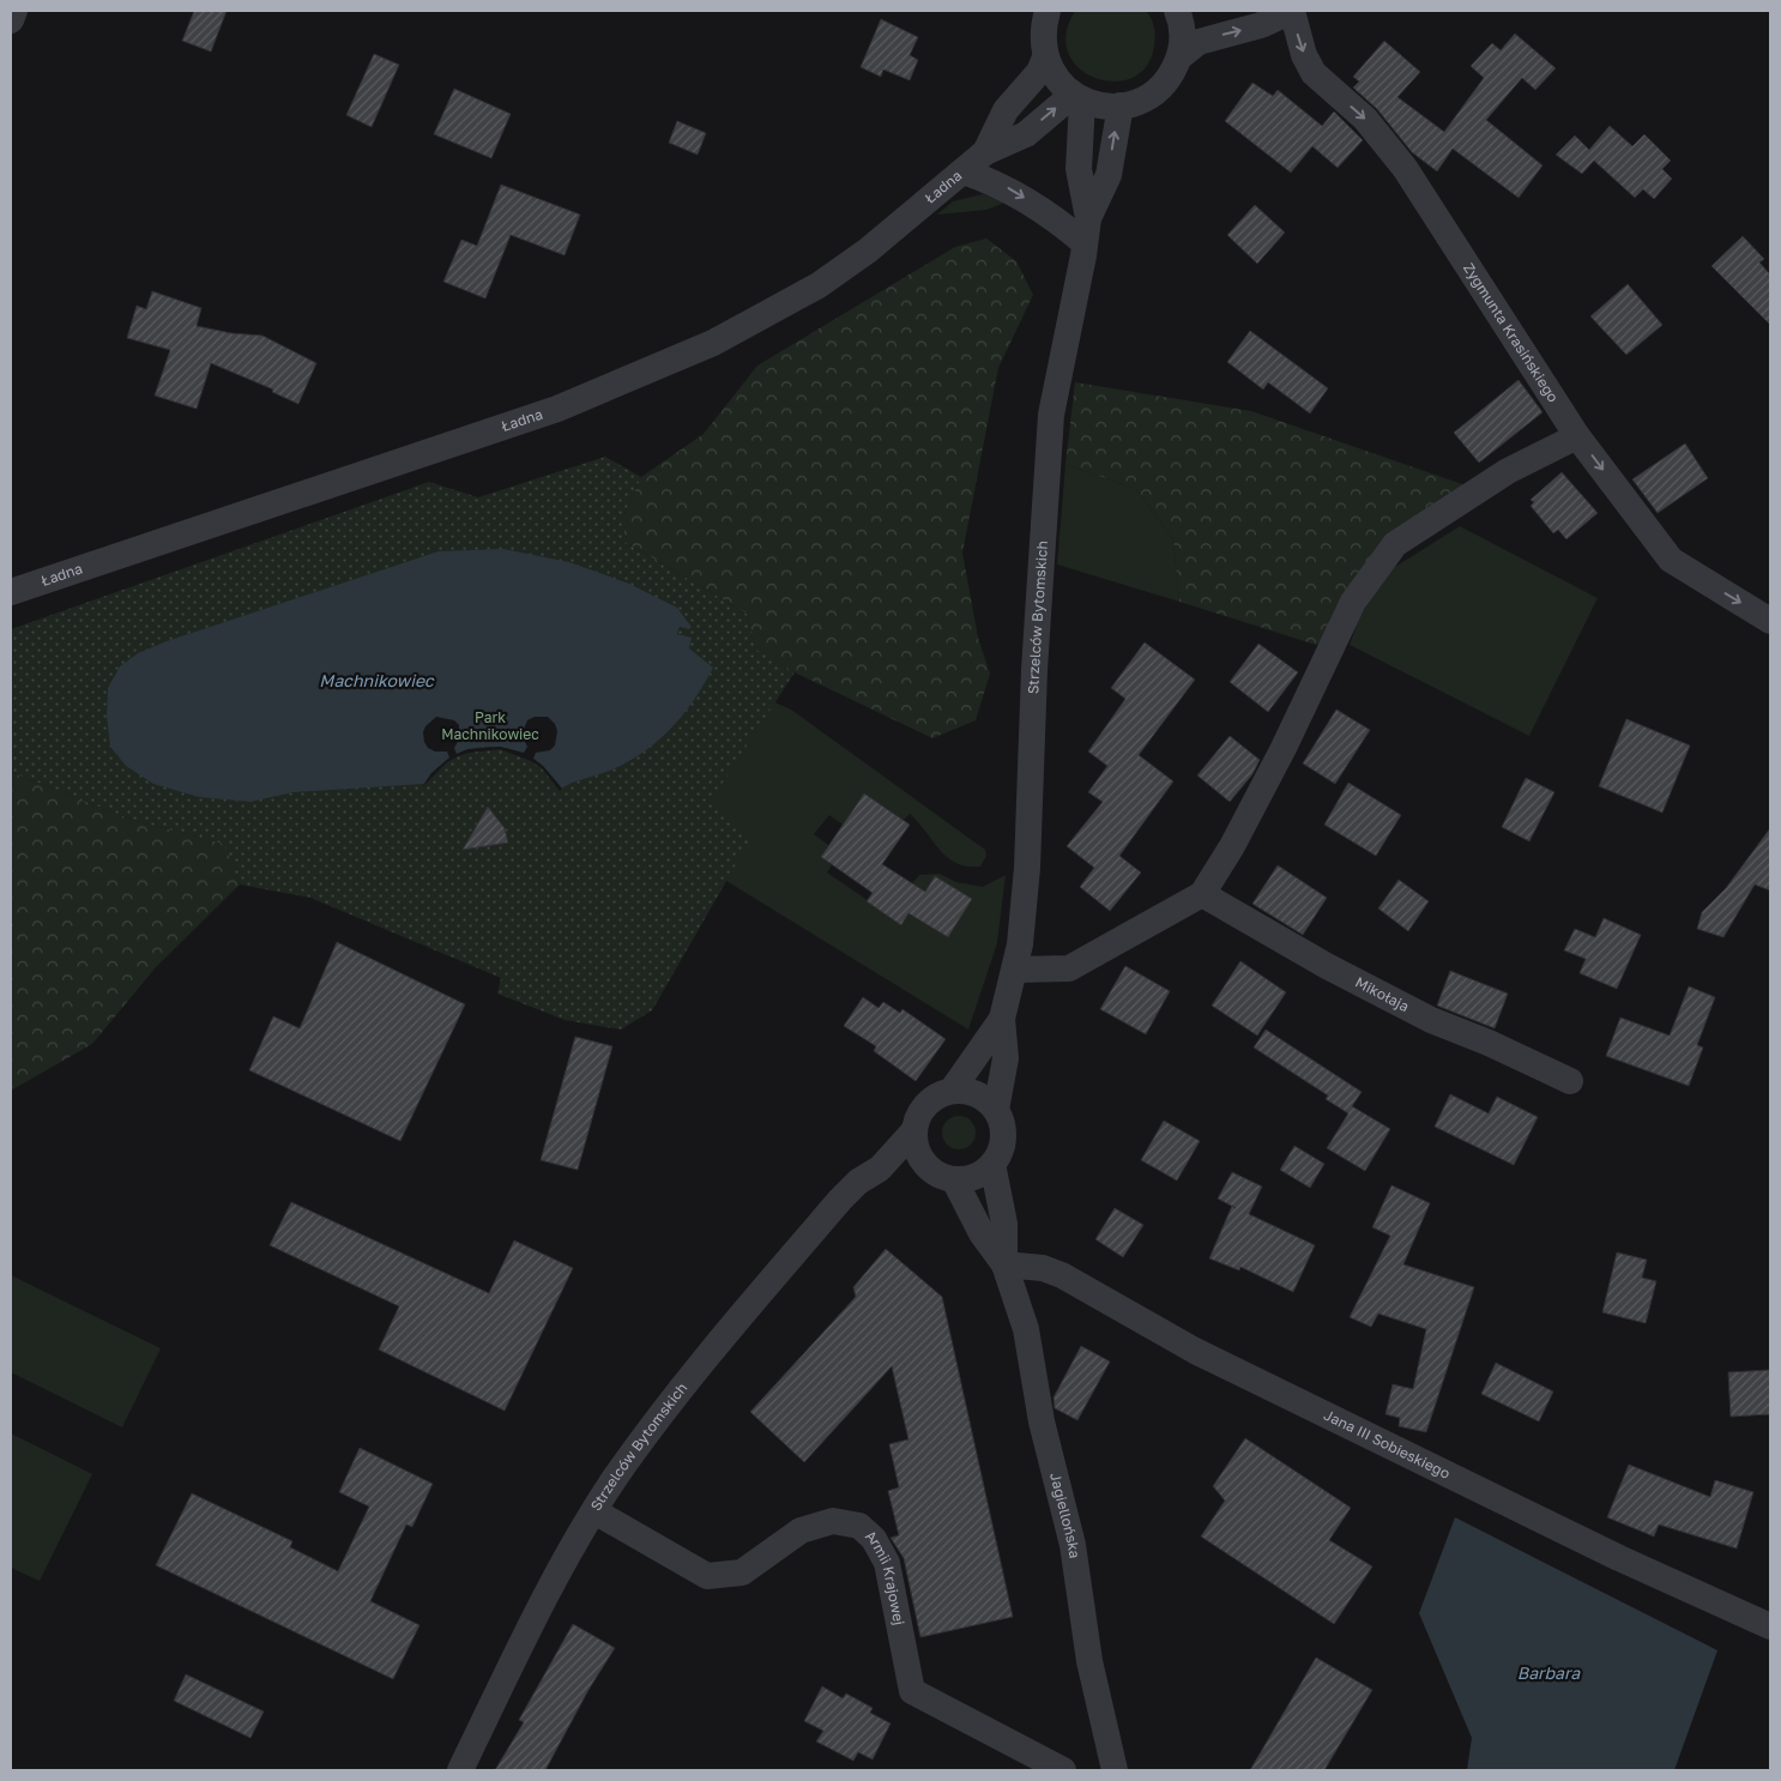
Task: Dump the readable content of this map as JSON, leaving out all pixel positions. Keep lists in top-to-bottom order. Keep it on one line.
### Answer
{"streets":{"street":["Ładna","Zygmunta Krasińskiego","Strzelców Bytomskich","Mikołaja","Jana III Sobieskiego","Jagiellońska","Armii Krajowej"]},"crossings":[["Ładna","Strzelców Bytomskich"],["Strzelców Bytomskich","Armii Krajowej"],["Jana III Sobieskiego","Jagiellońska"]],"one_way":["Zygmunta Krasińskiego"],"water":["Machnikowiec","Barbara"],"parks":["Park Machnikowiec"]}
